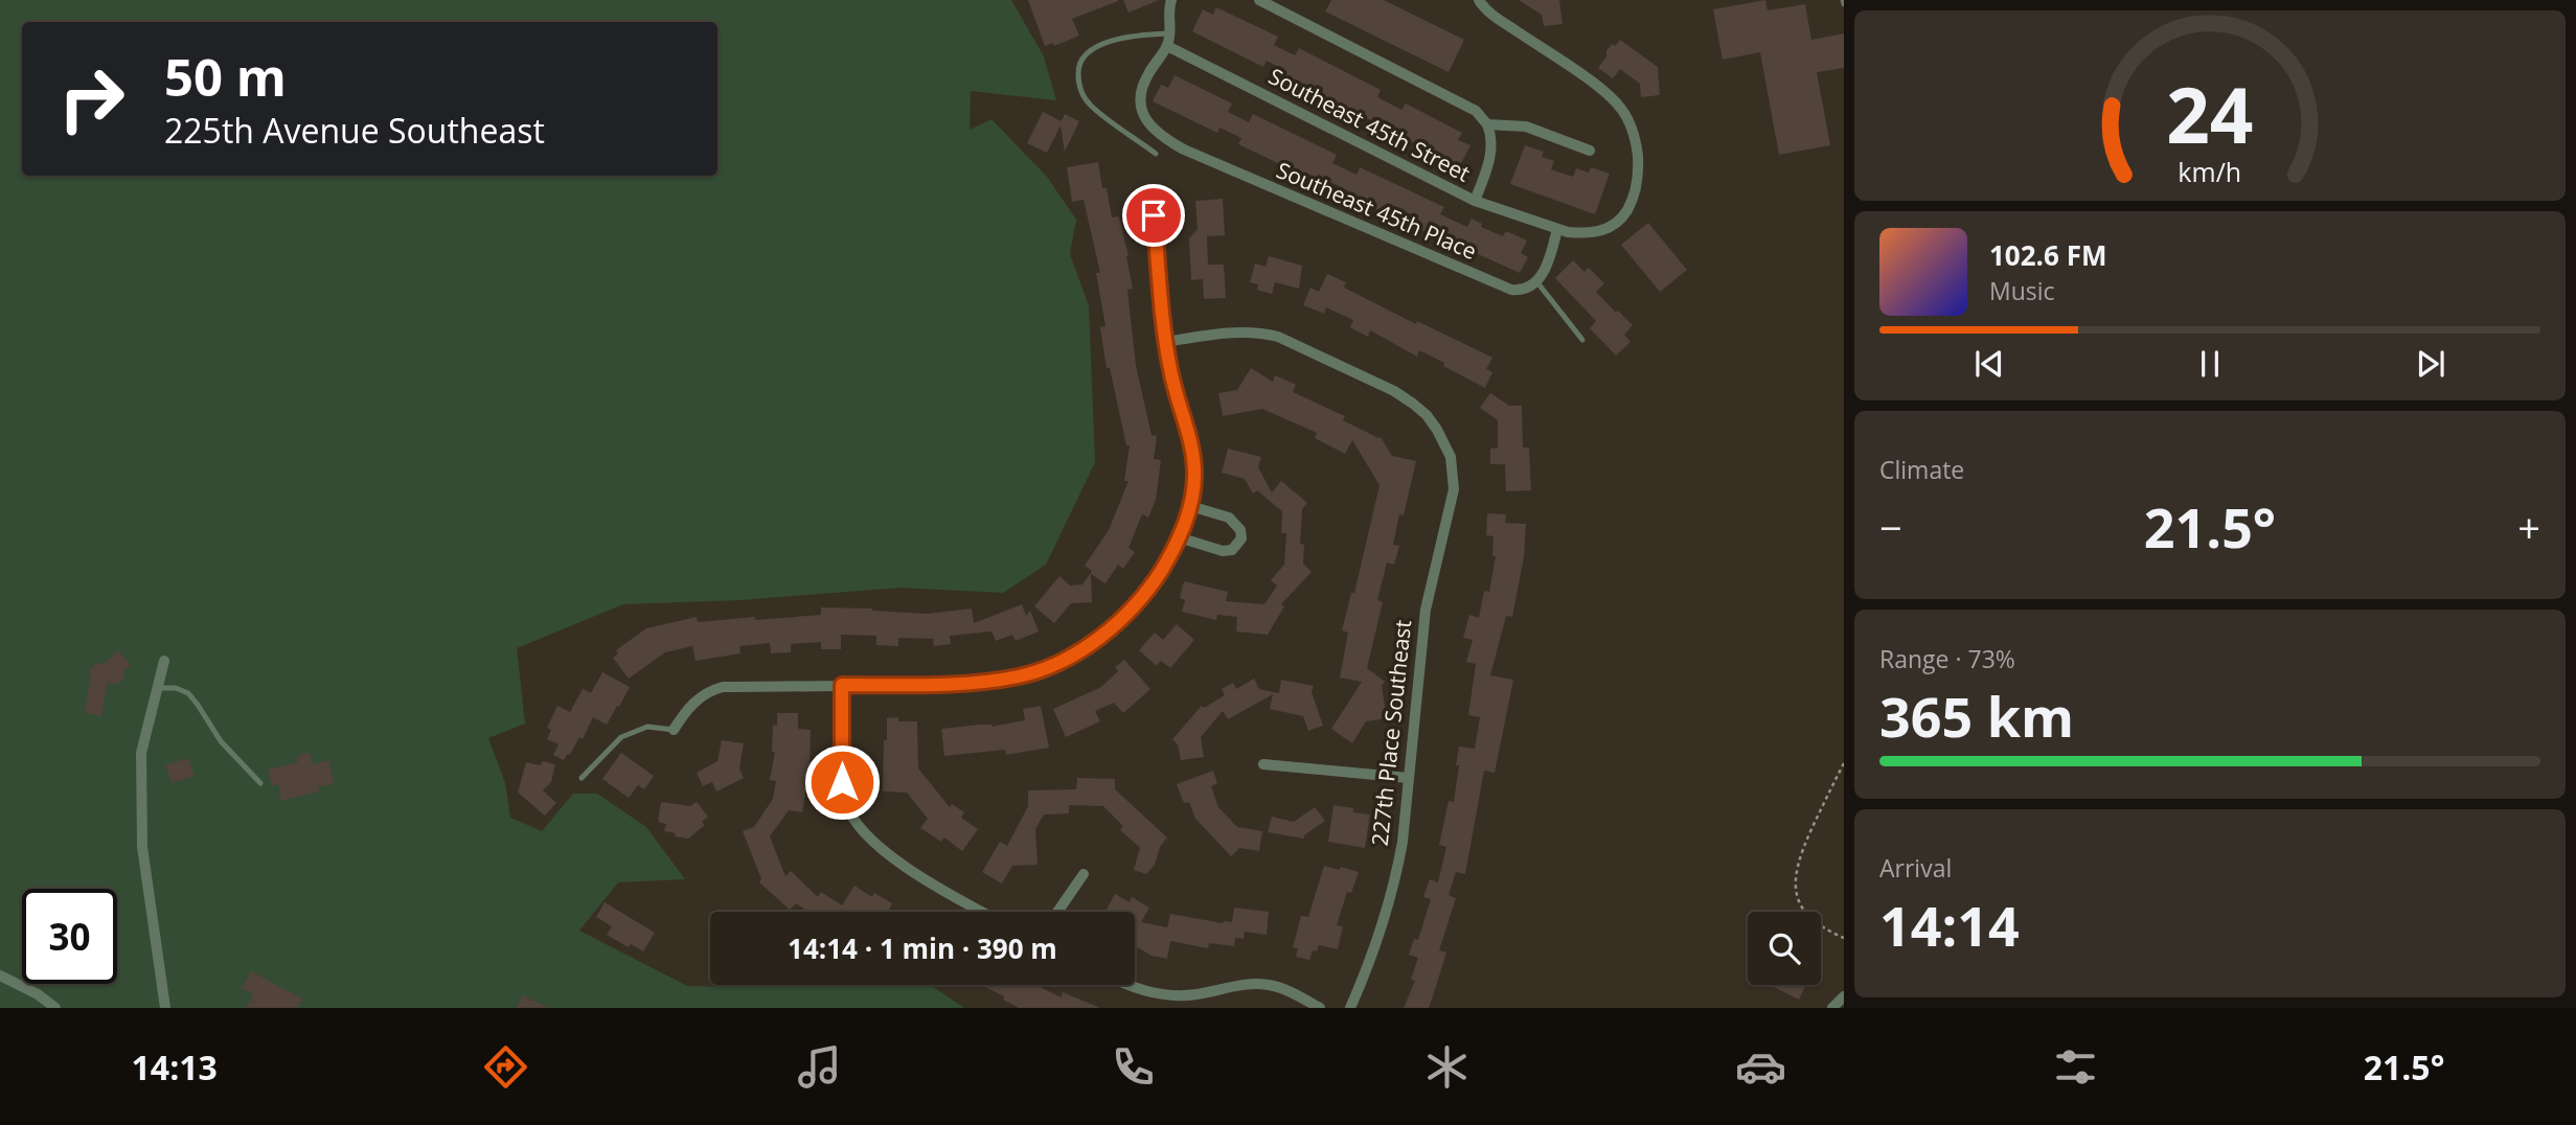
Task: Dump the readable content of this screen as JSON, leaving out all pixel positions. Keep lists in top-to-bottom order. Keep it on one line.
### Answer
{"streets":{"street":["Southeast 45th Street","Southeast 45th Place","227th Place Southeast"]},"crossings":[["Southeast 45th Street","Southeast 45th Place"]],"page":{"turn":["50 m","225th Avenue Southeast"],"song":["102.6 FM","Music"],"tile":["Climate",["Range · 73%","365 km"],["Arrival","14:14"]],"heat":["−","21.5°","+"],"limit":"30","trip":"14:14 · 1 min · 390 m","tabs":["14:13","21.5°"],"gauge":["24","km/h"]}}
